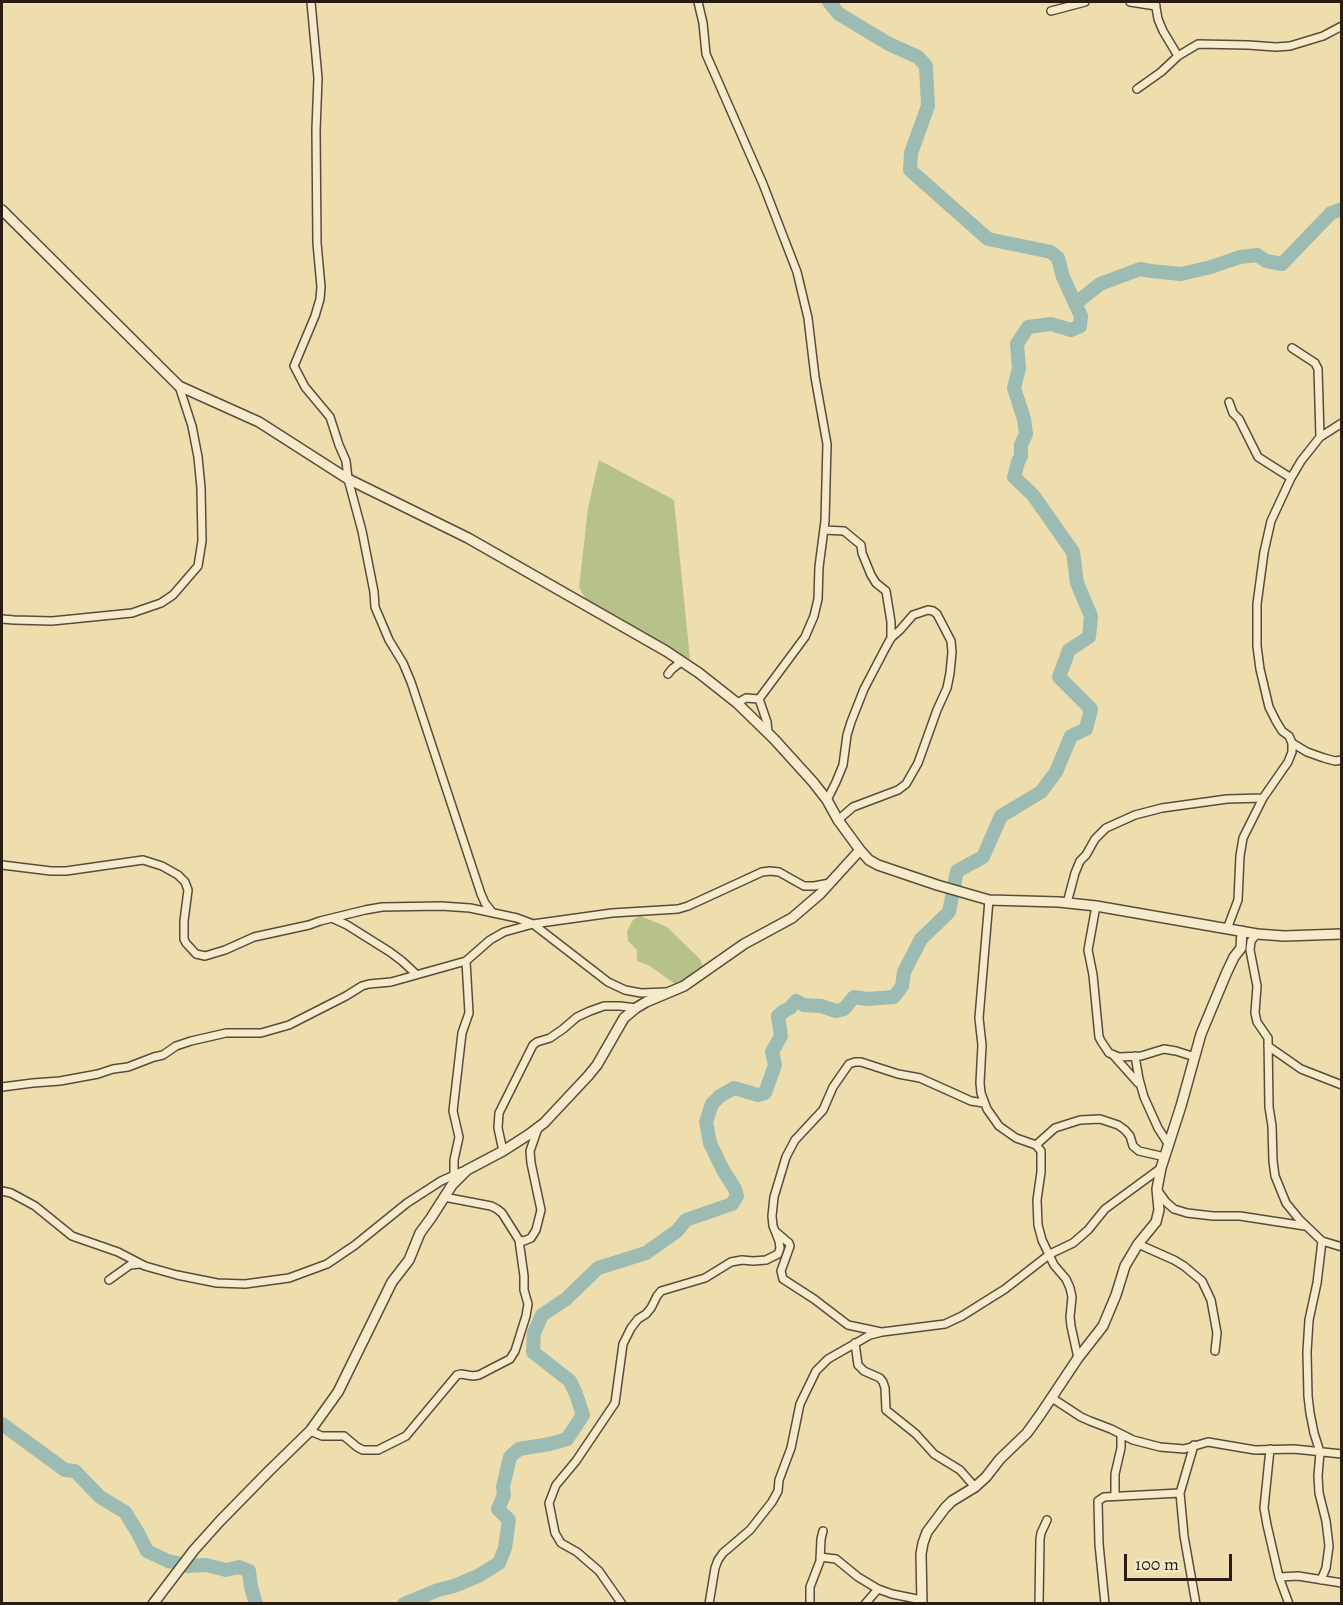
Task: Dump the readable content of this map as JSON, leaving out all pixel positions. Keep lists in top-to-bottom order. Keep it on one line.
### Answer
{"scale_bar":"100 m"}
